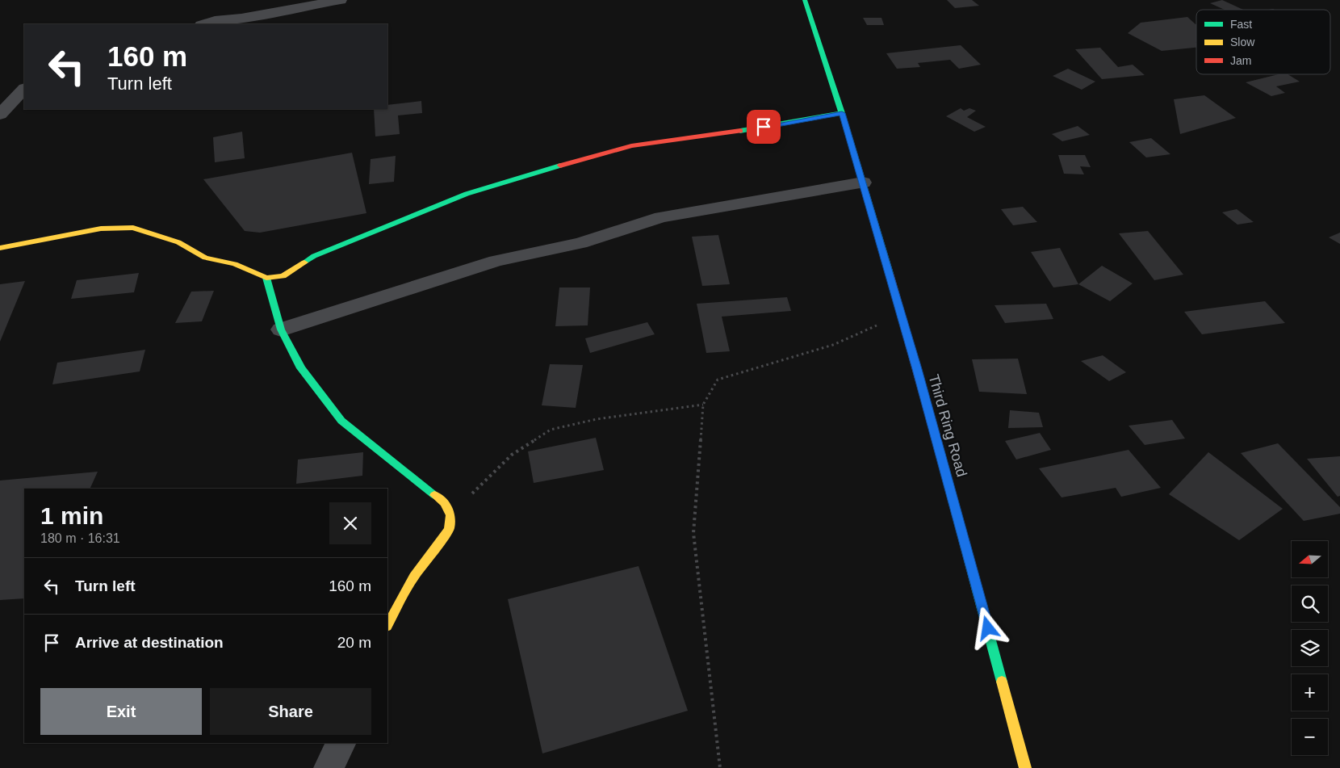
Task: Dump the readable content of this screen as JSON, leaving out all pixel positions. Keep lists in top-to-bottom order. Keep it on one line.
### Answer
{"streets":{"street":["Third Ring Road"]},"legend":["Fast","Slow","Jam"],"north":"left","page":{"turn":["160 m","Turn left"],"heading":["1 min","180 m · 16:31"],"map_buttons":["+","−"],"list":[{"name":"Turn left","value":"160 m"},{"name":"Arrive at destination","value":"20 m"}],"buttons":["Exit","Share"]}}
